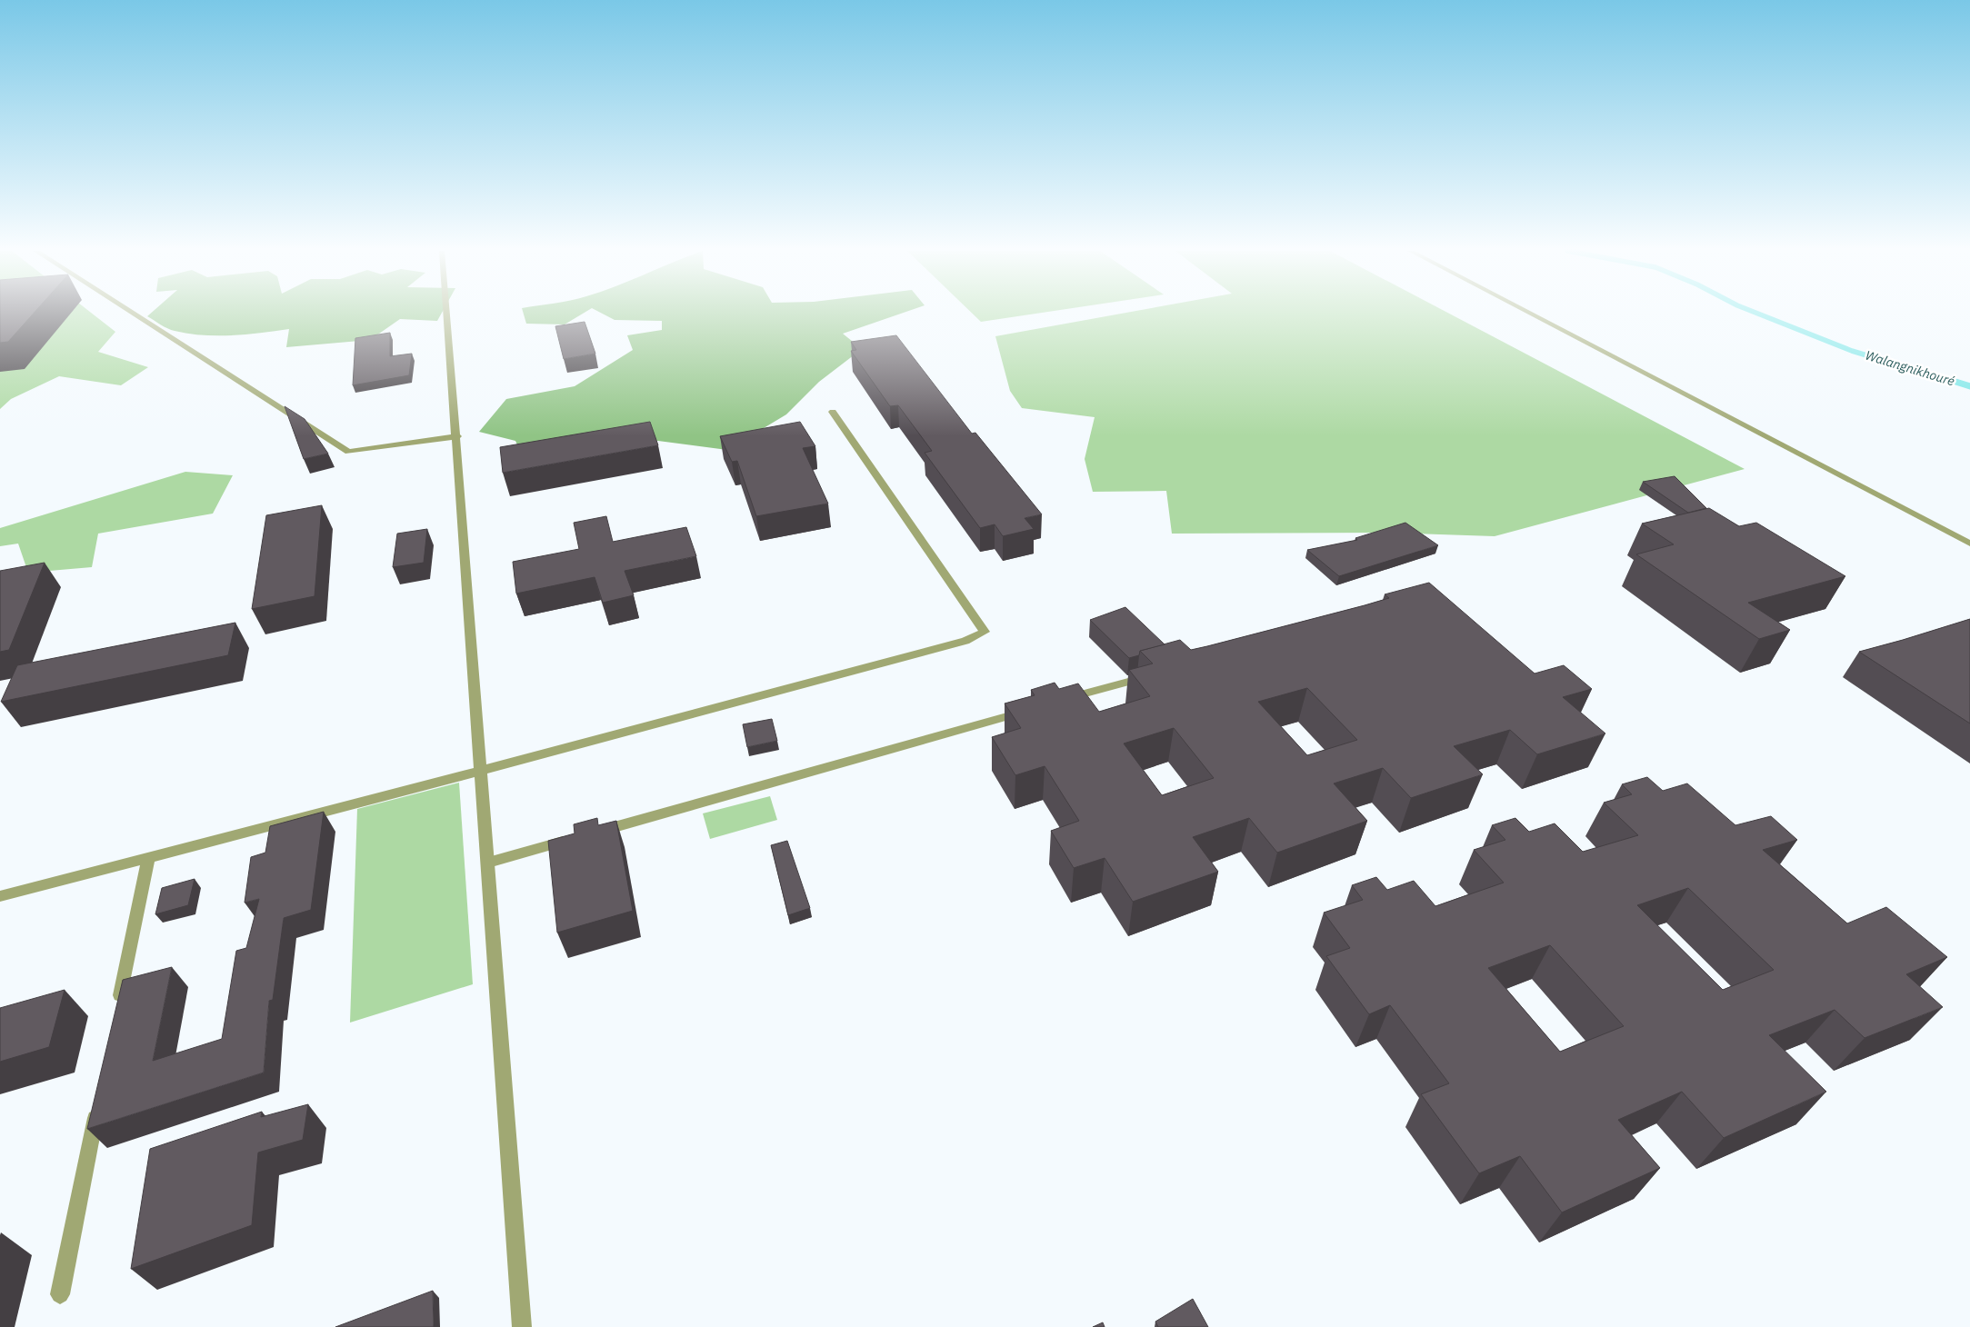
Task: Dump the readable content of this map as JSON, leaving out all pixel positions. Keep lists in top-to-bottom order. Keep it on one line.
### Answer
{"water":["Walangnikhouré"]}
